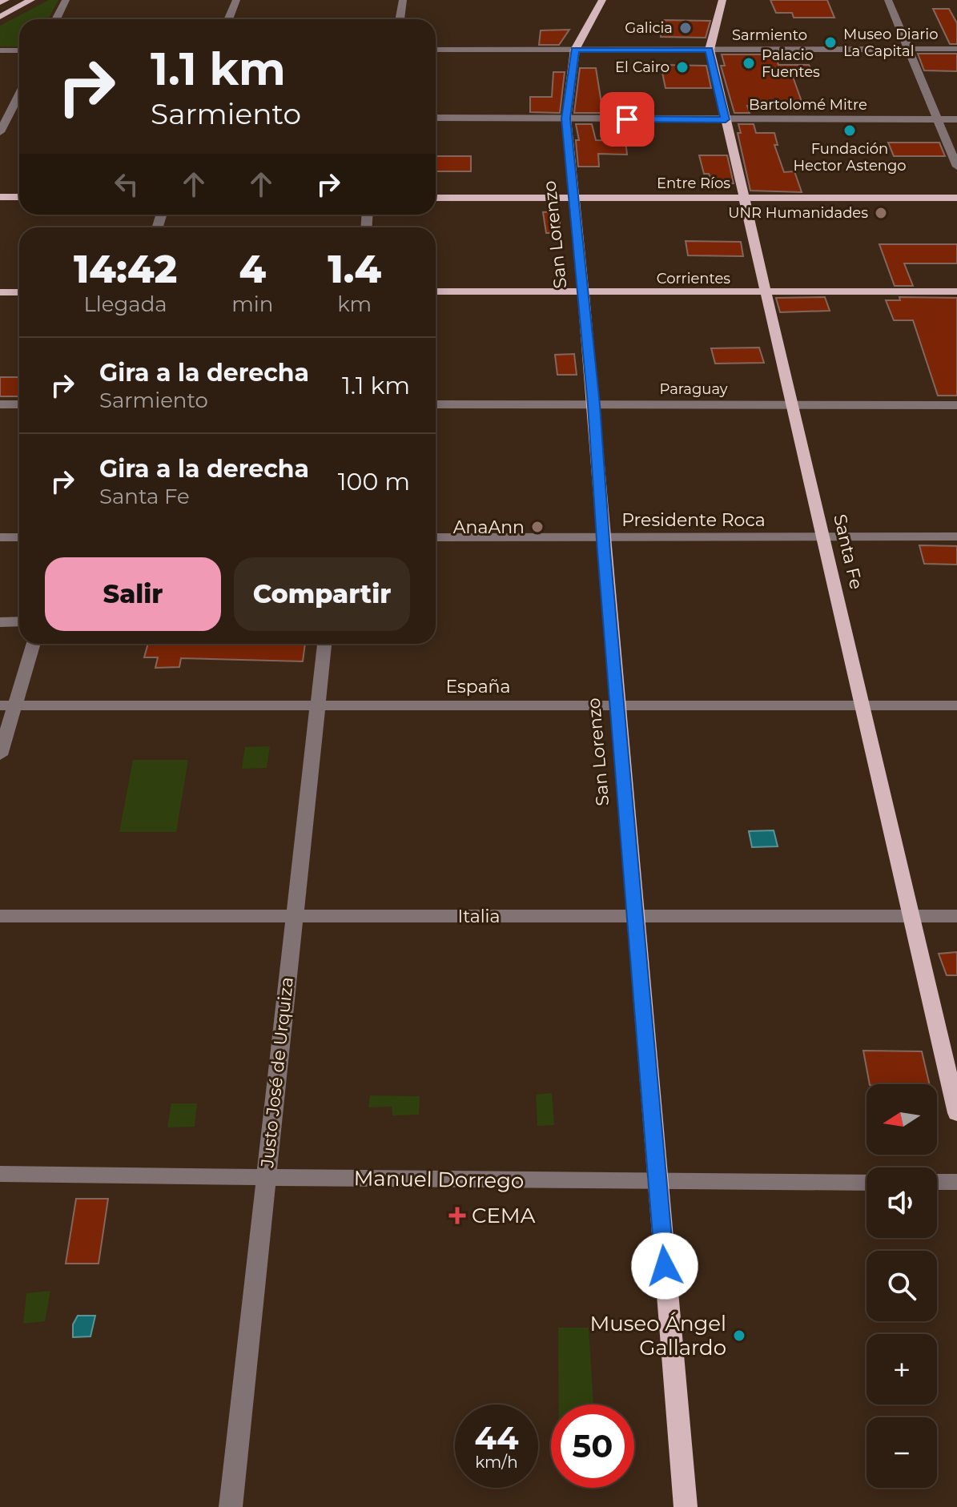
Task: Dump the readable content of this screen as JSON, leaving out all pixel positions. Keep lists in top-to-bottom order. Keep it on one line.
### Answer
{"streets":{"main road":["Entre Ríos","San Lorenzo","Corrientes","Santa Fe"],"street":["Sarmiento","Bartolomé Mitre","Paraguay","Presidente Roca","España","Italia","Justo José de Urquiza","Manuel Dorrego"]},"crossings":[["Sarmiento","San Lorenzo"],["Sarmiento","Santa Fe"],["Bartolomé Mitre","San Lorenzo"],["Bartolomé Mitre","Santa Fe"],["Entre Ríos","San Lorenzo"],["Entre Ríos","Santa Fe"],["San Lorenzo","Corrientes"],["San Lorenzo","Paraguay"],["San Lorenzo","Presidente Roca"],["San Lorenzo","España"],["San Lorenzo","Italia"],["San Lorenzo","Manuel Dorrego"],["Corrientes","Santa Fe"],["Paraguay","Santa Fe"],["Presidente Roca","Santa Fe"],["Santa Fe","España"],["Santa Fe","Italia"],["España","Justo José de Urquiza"],["Italia","Justo José de Urquiza"],["Justo José de Urquiza","Manuel Dorrego"]],"places":{"other":["Galicia","Museo Diario La Capital","Palacio Fuentes","El Cairo","Fundación Hector Astengo","UNR Humanidades","AnaAnn","Museo Ángel Gallardo"],"health":["CEMA"]},"north":"left","page":{"turn":["1.1 km","Sarmiento"],"eta":["14:42","Llegada","4","min","1.4","km"],"list":[{"name":"Gira a la derecha","note":"Sarmiento","value":"1.1 km"},{"name":"Gira a la derecha","note":"Santa Fe","value":"100 m"}],"buttons":["Salir","Compartir"],"map_buttons":["+","−"],"speed":"44 km/h","limit":"50"}}
